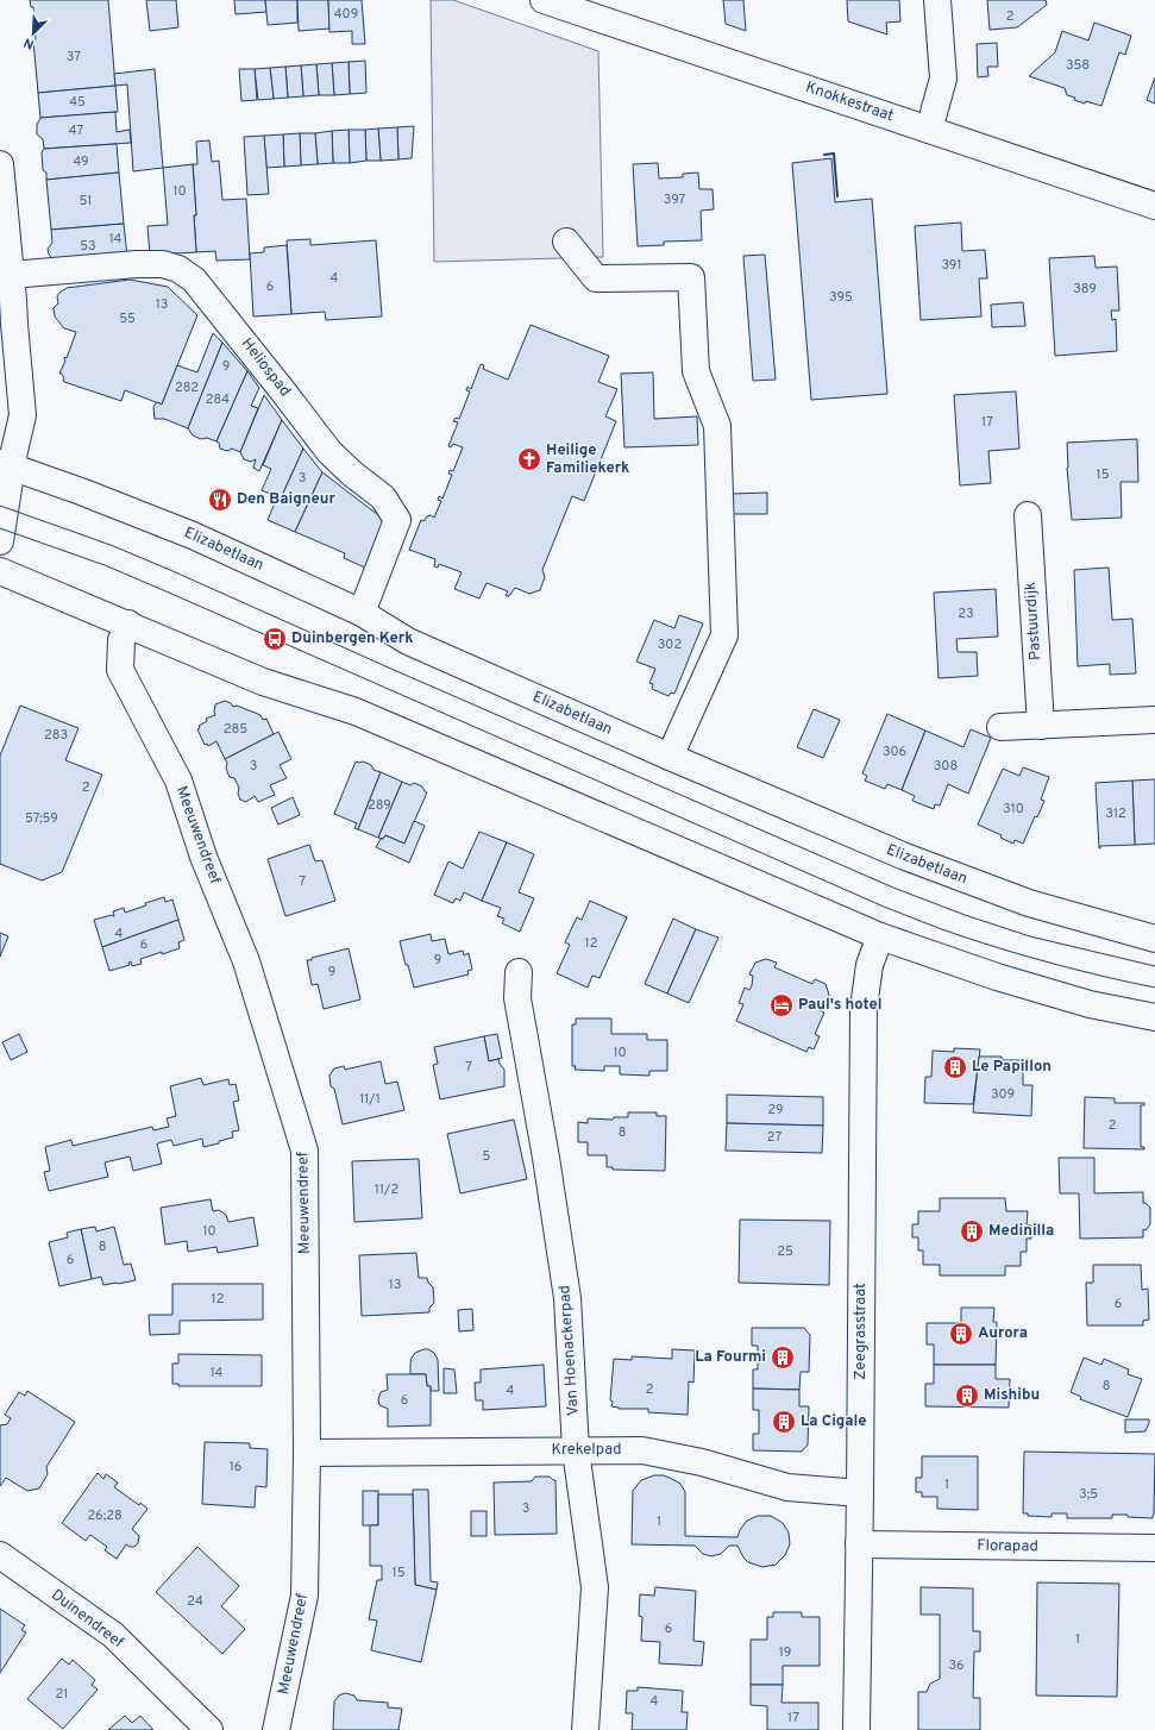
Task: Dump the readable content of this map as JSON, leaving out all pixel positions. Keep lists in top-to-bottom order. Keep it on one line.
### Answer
{"streets":{"street":["Knokkestraat","Heliospad","Elizabetlaan","Pastuurdijk","Meeuwendreef","Zeegrasstraat","Van Hoenackerpad","Krekelpad","Florapad","Duinendreef"]},"crossings":[["Heliospad","Elizabetlaan"],["Meeuwendreef","Krekelpad"],["Zeegrasstraat","Krekelpad"],["Zeegrasstraat","Florapad"],["Van Hoenackerpad","Krekelpad"]],"places":{"church":["Heilige Familiekerk"],"restaurant":["Den Baigneur"],"bus stop":["Duinbergen Kerk"],"hotel":["Paul's hotel"],"building":["Le Papillon","Medinilla","Aurora","La Fourmi","Mishibu","La Cigale"]},"house_numbers":["409","2","37","358","45","47","49","10","397","51","14","53","391","4","6","389","395","13","55","9","282","284","17","15","3","23","302","285","283","306","3","308","2","289","310","312","57;59","7","4","12","6","9","9","10","7","309","11/1","29","2","8","27","5","11/2","10","8","25","6","13","12","6","14","8","2","4","6","16","1","3;5","3","26;28","1","15","24","6","1","19","36","21","4","17"],"north":"bottom left"}
